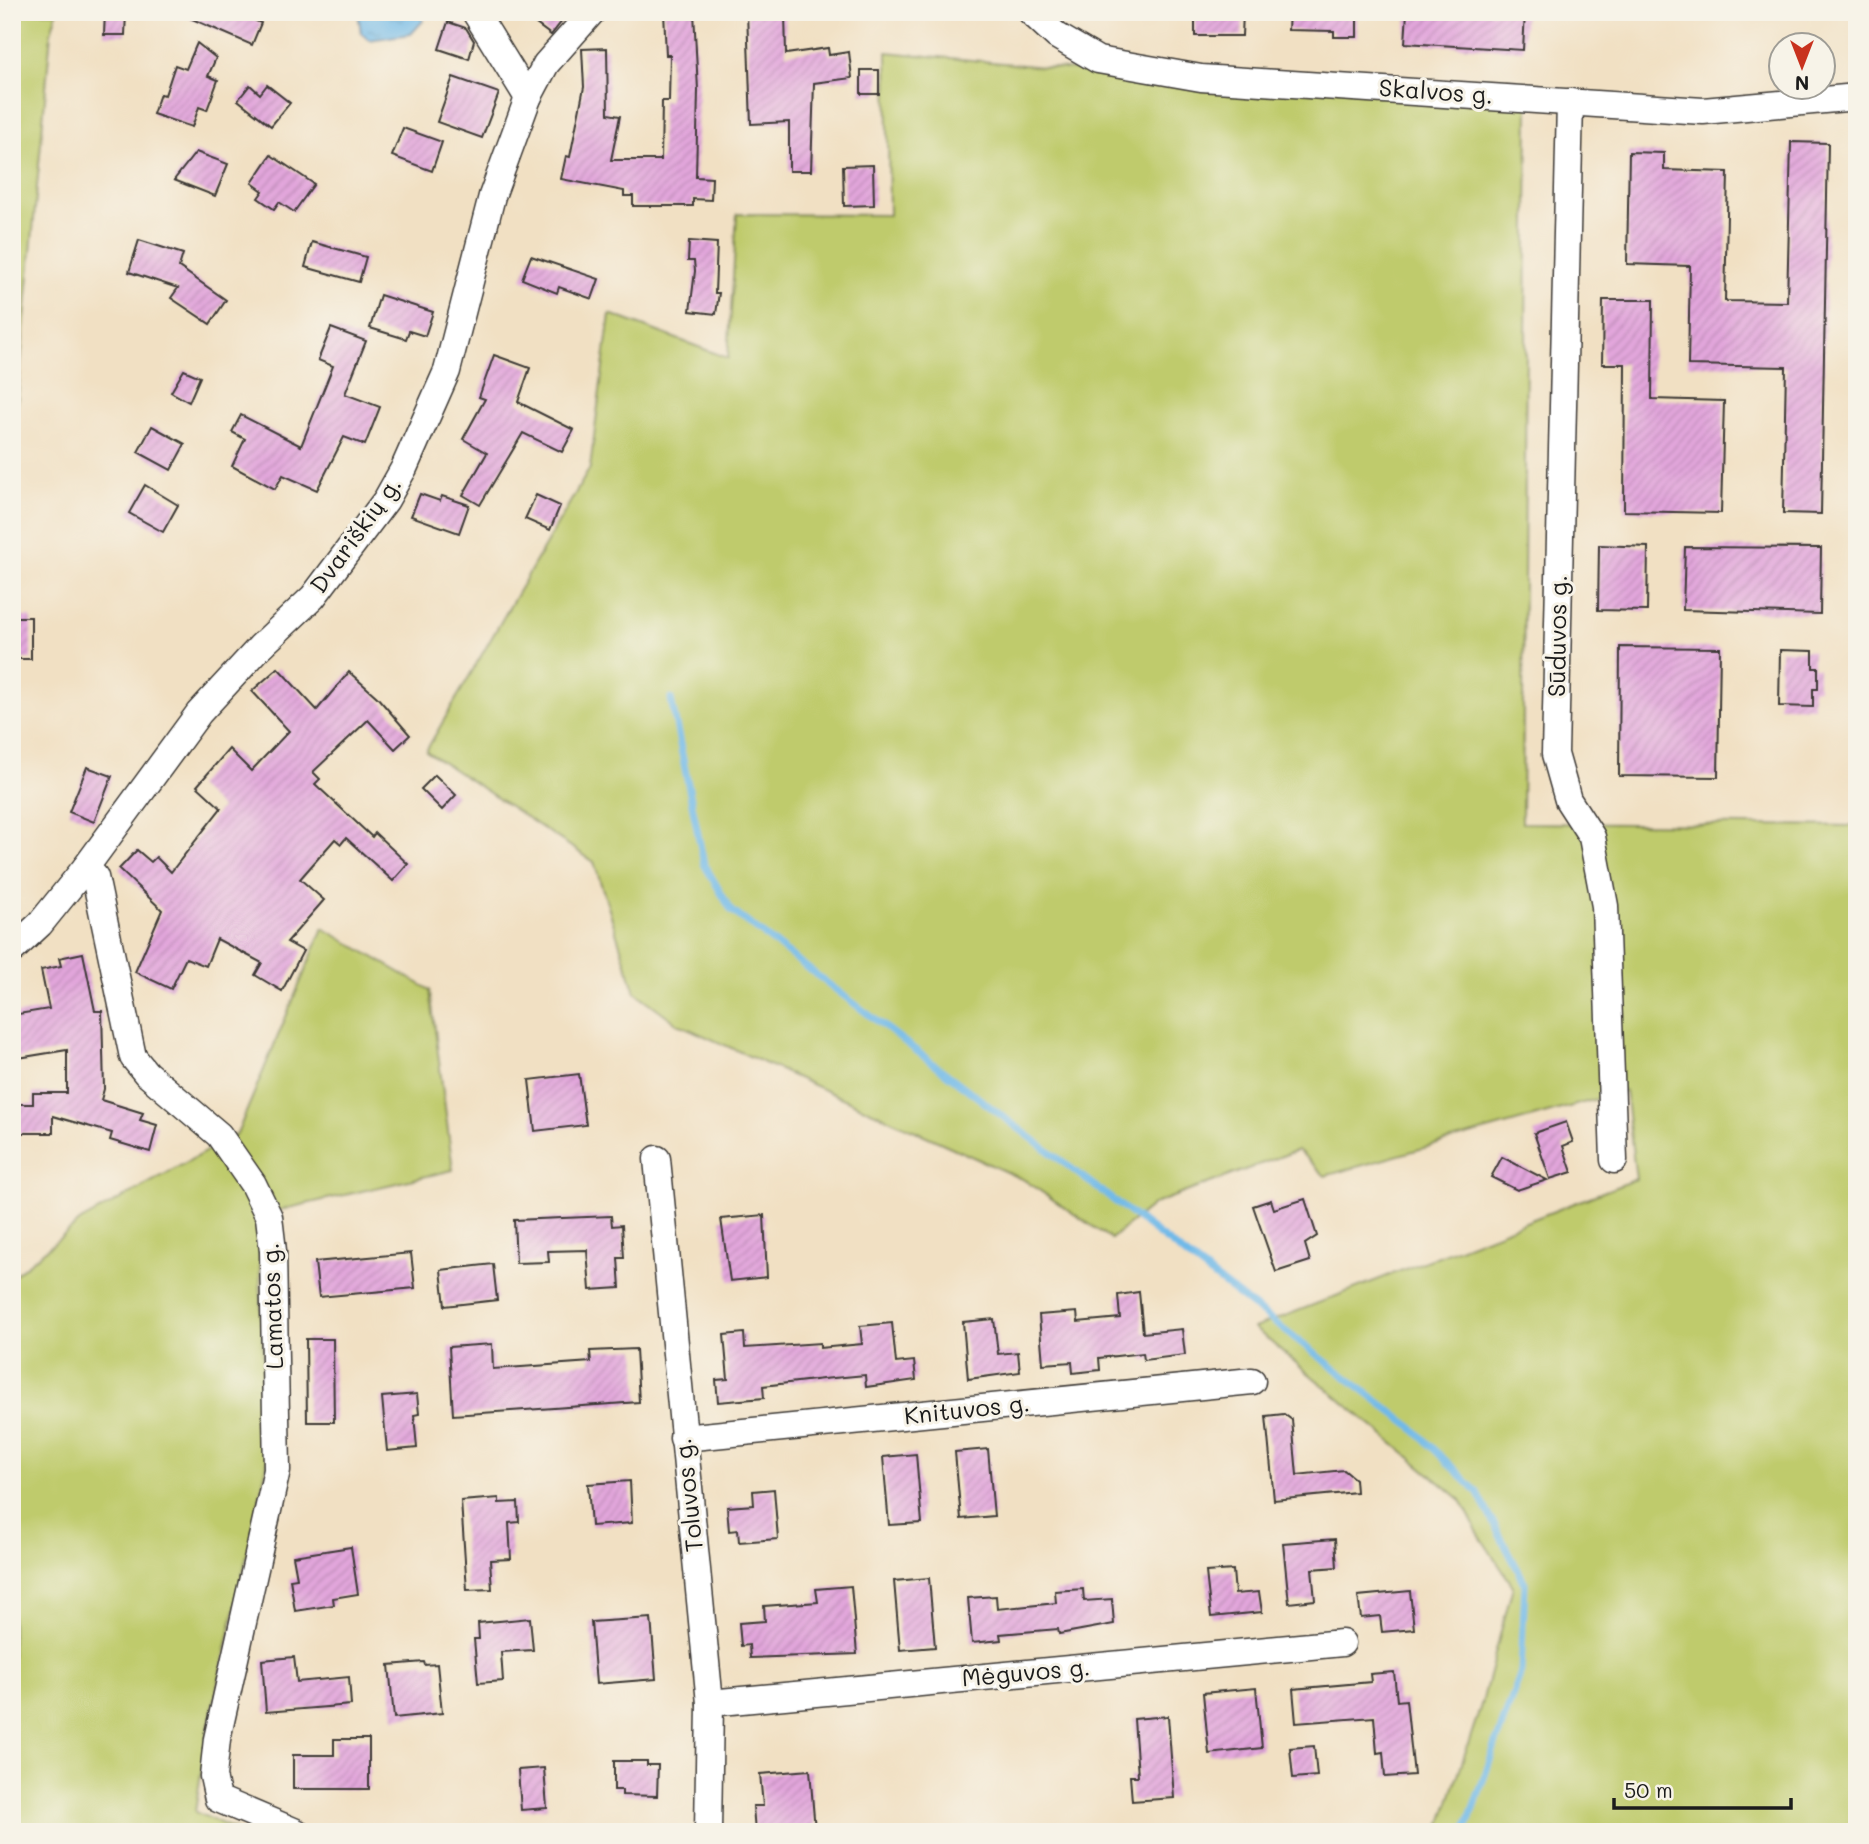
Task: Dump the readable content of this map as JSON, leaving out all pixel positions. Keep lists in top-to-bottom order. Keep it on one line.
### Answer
{"streets":{"street":["Skalvos g.","Dvariškių g.","Sūduvos g.","Lamatos g.","Knituvos g.","Toluvos g.","Mėguvos g."]},"crossings":[["Skalvos g.","Sūduvos g."],["Dvariškių g.","Lamatos g."],["Knituvos g.","Toluvos g."],["Toluvos g.","Mėguvos g."]],"scale_bar":"50 m","north":"bottom"}
